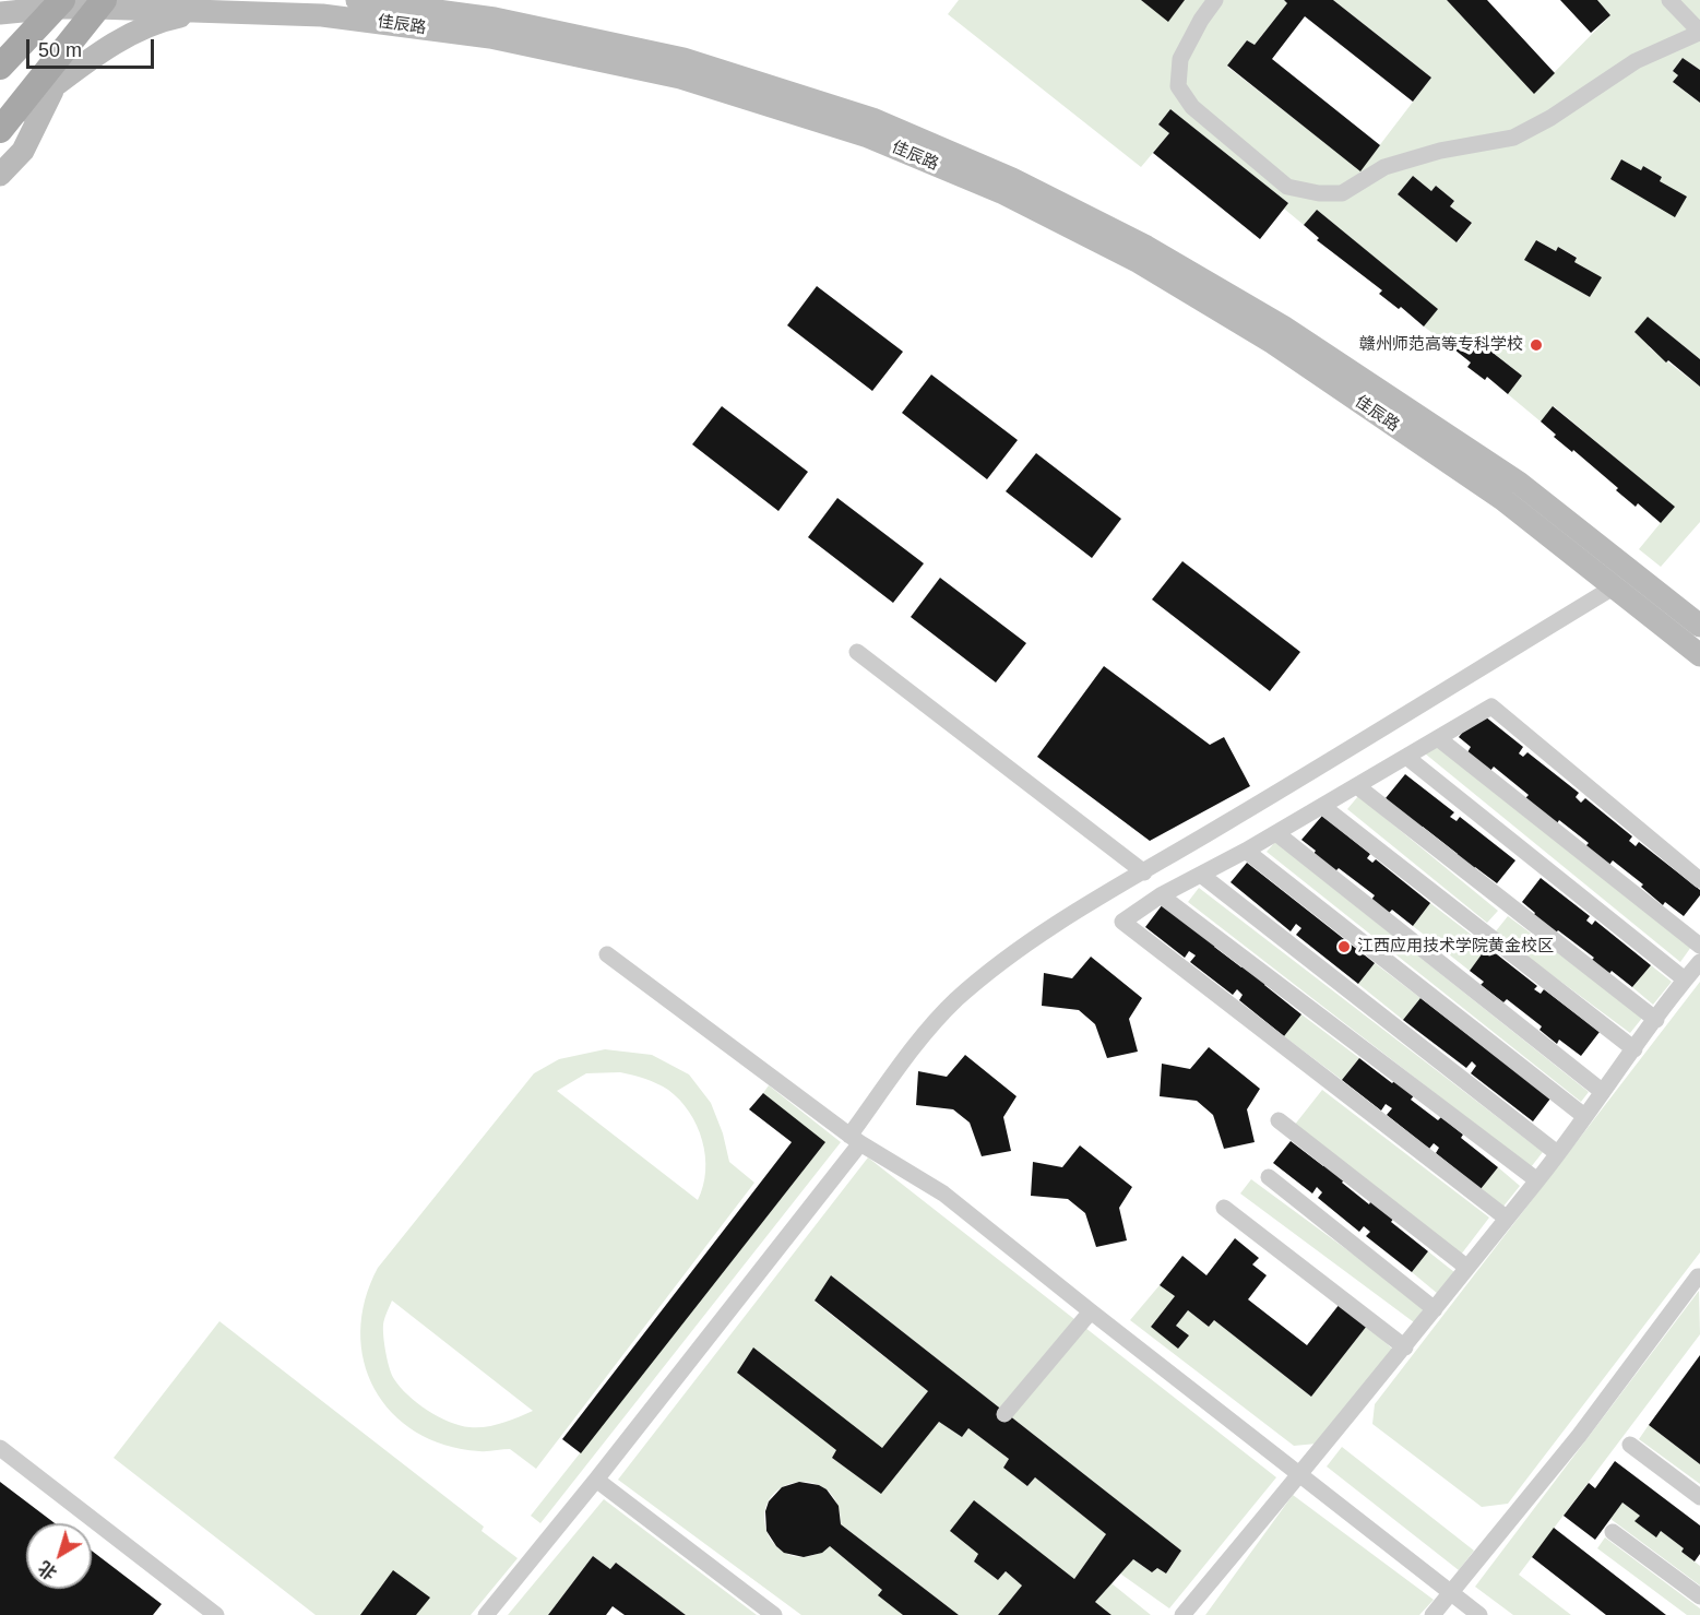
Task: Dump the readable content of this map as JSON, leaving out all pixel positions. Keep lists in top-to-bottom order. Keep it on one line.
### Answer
{"streets":{"main road":["佳辰路"]},"places":["赣州师范高等专科学校","江西应用技术学院黄金校区"],"scale_bar":"50 m","north":"bottom left"}
